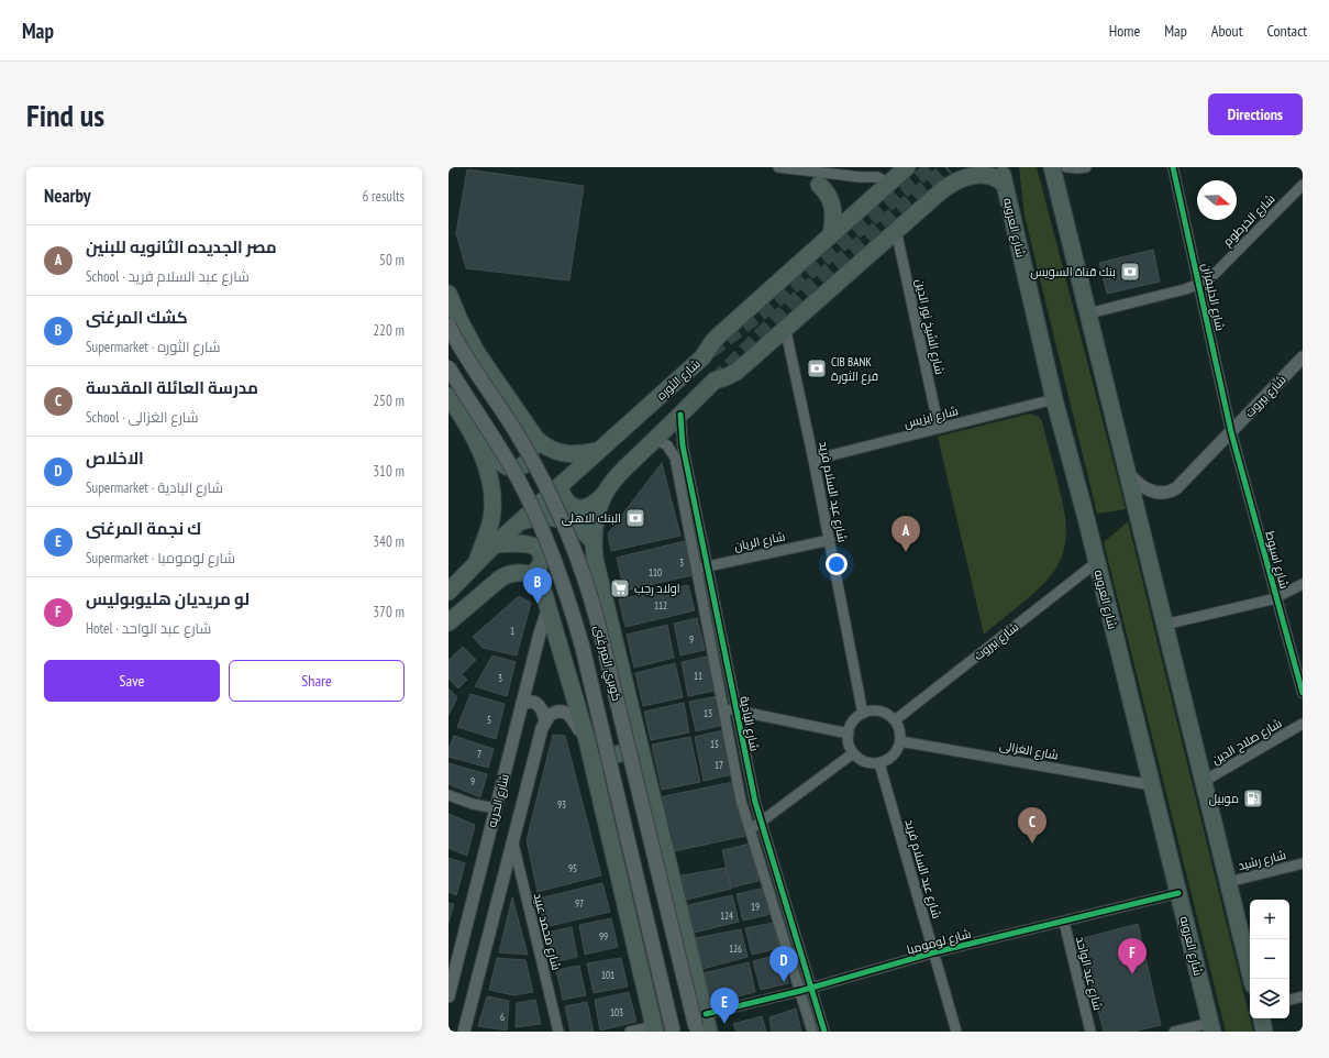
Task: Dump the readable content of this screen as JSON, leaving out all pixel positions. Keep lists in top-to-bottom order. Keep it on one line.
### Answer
{"streets":{"highway":["شارع العروبه","شارع الثوره"],"main road":["كوبري الميرغنى"],"street":["شارع الخرطوم","شارع الدليفران","شارع الشيخ نور الدين","شارع بيروت","شارع ايزيس","شارع عبد السلام فريد","شارع الريان","شارع اسيوط","شارع البادية","شارع صلاح الدين","شارع الغزالى","شارع الحريه","شارع رشيد","شارع محمد عبيد","شارع لومومبا","شارع عبد الواحد"]},"crossings":[["شارع الخرطوم","شارع الدليفران"],["شارع العروبه","شارع الثوره"],["شارع العروبه","شارع بيروت"],["شارع العروبه","شارع ايزيس"],["شارع العروبه","شارع الغزالى"],["شارع العروبه","شارع لومومبا"],["شارع الدليفران","شارع بيروت"],["شارع الدليفران","شارع اسيوط"],["شارع الشيخ نور الدين","شارع الثوره"],["شارع الشيخ نور الدين","شارع ايزيس"],["شارع الثوره","شارع عبد السلام فريد"],["شارع الثوره","كوبري الميرغنى"],["شارع الثوره","شارع البادية"],["شارع الثوره","شارع لومومبا"],["شارع بيروت","شارع عبد السلام فريد"],["شارع بيروت","شارع اسيوط"],["شارع بيروت","شارع الغزالى"],["شارع ايزيس","شارع عبد السلام فريد"],["شارع عبد السلام فريد","شارع الريان"],["شارع عبد السلام فريد","شارع الغزالى"],["شارع عبد السلام فريد","شارع لومومبا"],["شارع الريان","شارع البادية"],["كوبري الميرغنى","شارع لومومبا"],["شارع البادية","شارع لومومبا"],["شارع الحريه","شارع محمد عبيد"],["شارع لومومبا","شارع عبد الواحد"]],"places":{"bank":["بنك قناة السويس","CIB BANK فرع الثورة","البنك الاهلى"],"supermarket":["اولاد رجب"],"fuel station":["موبيل"]},"house_numbers":["3","110","112","1","9","11","3","13","5","15","7","17","9","93","95","97","19","124","99","126","101","103","6"],"north":"right","page":{"header":"Map","nav":["Home","Map","About","Contact"],"buttons":["Directions",["Save","Share"]],"title":"Find us","heading":["Nearby","6 results"],"list":[{"mark":"A","name":"مصر الجديده الثانويه للبنين","note":"School · شارع عبد السلام فريد","value":"50 m"},{"mark":"B","name":"كشك المرغنى","note":"Supermarket · شارع الثوره","value":"220 m"},{"mark":"C","name":"مدرسة العائلة المقدسة","note":"School · شارع الغزالى","value":"250 m"},{"mark":"D","name":"الاخلاص","note":"Supermarket · شارع البادية","value":"310 m"},{"mark":"E","name":"ك نجمة المرغنى","note":"Supermarket · شارع لومومبا","value":"340 m"},{"mark":"F","name":"لو مريديان هليوبوليس","note":"Hotel · شارع عبد الواحد","value":"370 m"}],"pins":["A","B","C","F","D","E"],"map_buttons":["+","−"]}}
